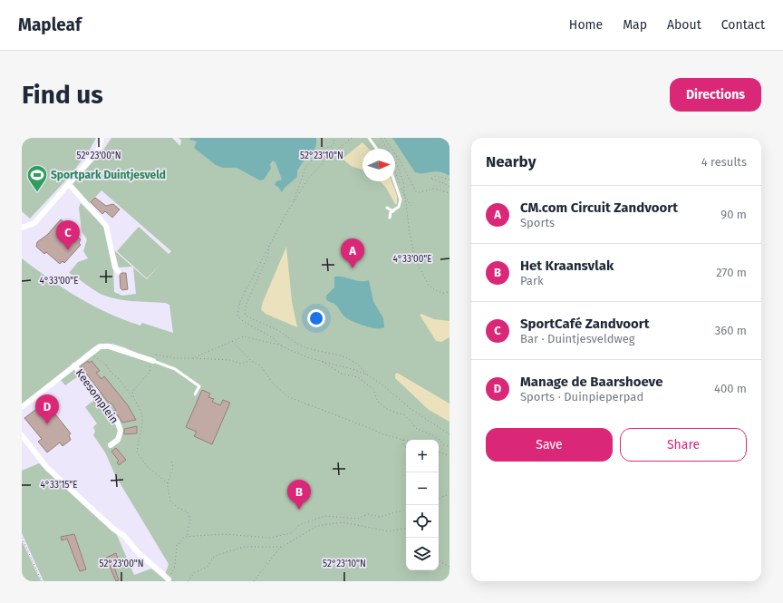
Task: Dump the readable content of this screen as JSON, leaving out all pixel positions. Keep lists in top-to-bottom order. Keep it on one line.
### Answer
{"streets":{"street":["Keesomplein"]},"places":{"sports":["Sportpark Duintjesveld"]},"north":"right","page":{"header":"Mapleaf","nav":["Home","Map","About","Contact"],"buttons":["Directions",["Save","Share"]],"title":"Find us","heading":["Nearby","4 results"],"list":[{"mark":"A","name":"CM.com Circuit Zandvoort","note":"Sports","value":"90 m"},{"mark":"B","name":"Het Kraansvlak","note":"Park","value":"270 m"},{"mark":"C","name":"SportCafé Zandvoort","note":"Bar · Duintjesveldweg","value":"360 m"},{"mark":"D","name":"Manage de Baarshoeve","note":"Sports · Duinpieperpad","value":"400 m"}],"pins":["C","A","D","B"],"map_buttons":["+","−"]},"coordinates":["52°23'00\"N","52°23'10\"N","4°33'00\"E","4°33'15\"E"]}
